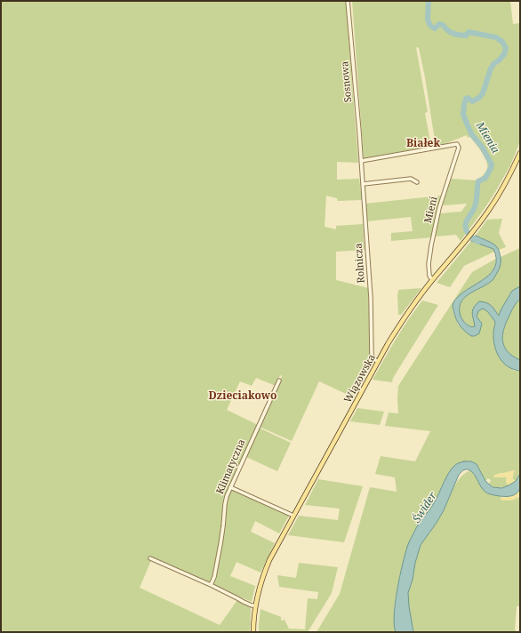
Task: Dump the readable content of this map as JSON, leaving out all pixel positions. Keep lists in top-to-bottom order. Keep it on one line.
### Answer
{"streets":{"main road":["Wiązowska"],"street":["Sosnowa","Mieni","Rolnicza","Klimatyczna"]},"crossings":[["Sosnowa","Mieni"],["Sosnowa","Rolnicza"],["Mieni","Rolnicza"],["Mieni","Wiązowska"],["Rolnicza","Wiązowska"]],"districts":["Białek","Dzieciakowo"],"water":["Mienia","Świder"]}
